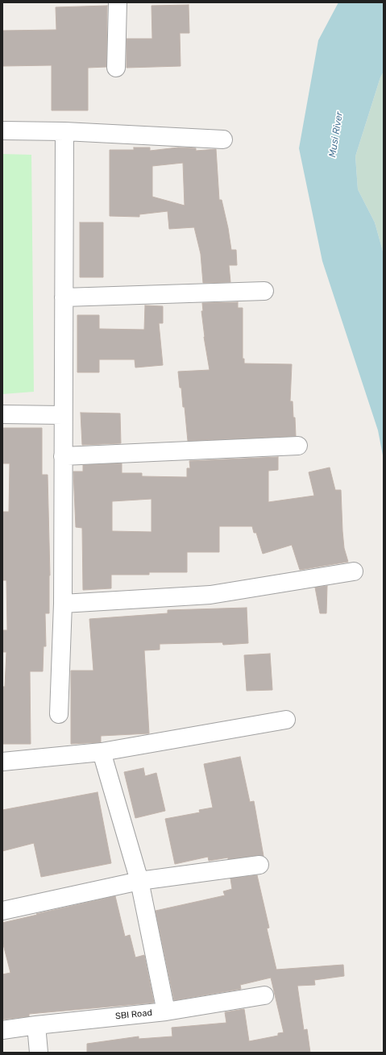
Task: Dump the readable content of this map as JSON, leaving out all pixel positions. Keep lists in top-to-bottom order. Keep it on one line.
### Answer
{"streets":{"street":["SBI Road"]},"water":["Musi River"]}
